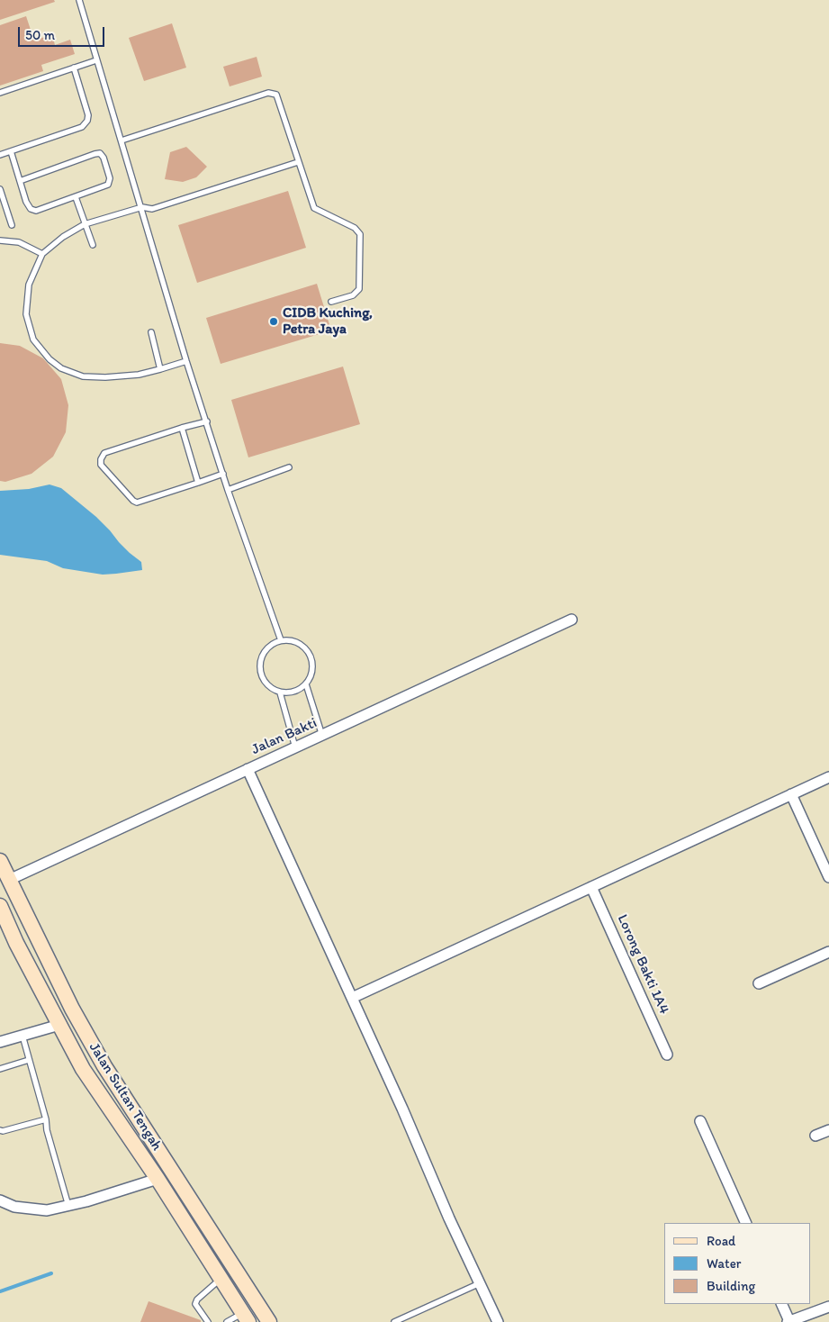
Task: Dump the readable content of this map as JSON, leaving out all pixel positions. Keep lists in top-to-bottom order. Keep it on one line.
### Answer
{"streets":{"main road":["Jalan Sultan Tengah"],"street":["Jalan Bakti","Lorong Bakti 1A4"]},"crossings":[["Jalan Bakti","Jalan Sultan Tengah"]],"places":["CIDB Kuching, Petra Jaya"],"legend":["Road","Water","Building"],"scale_bar":"50 m"}
